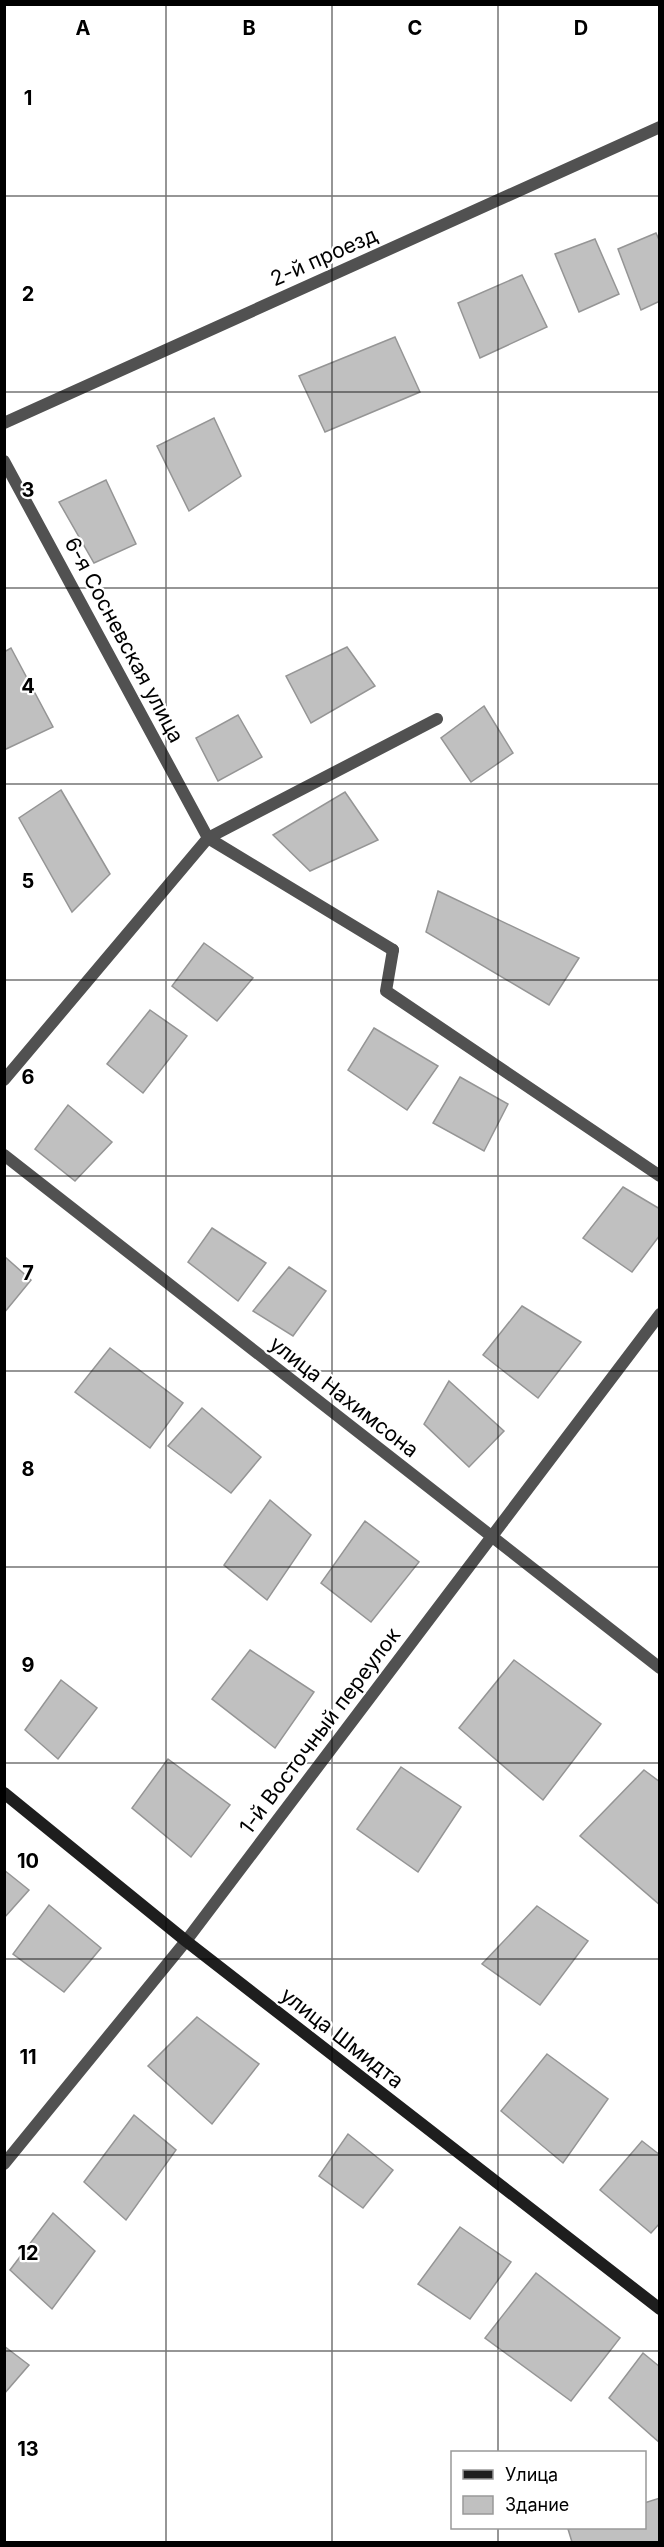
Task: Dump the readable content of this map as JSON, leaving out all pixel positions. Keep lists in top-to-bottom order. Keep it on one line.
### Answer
{"streets":{"main road":["улица Шмидта"],"street":["2-й проезд","6-я Сосневская улица","улица Нахимсона","1-й Восточный переулок"]},"crossings":[["улица Нахимсона","1-й Восточный переулок"],["1-й Восточный переулок","улица Шмидта"]],"legend":["Улица","Здание"],"grid":{"columns":["A","B","C","D"],"rows":["1","2","3","4","5","6","7","8","9","10","11","12","13"]}}
